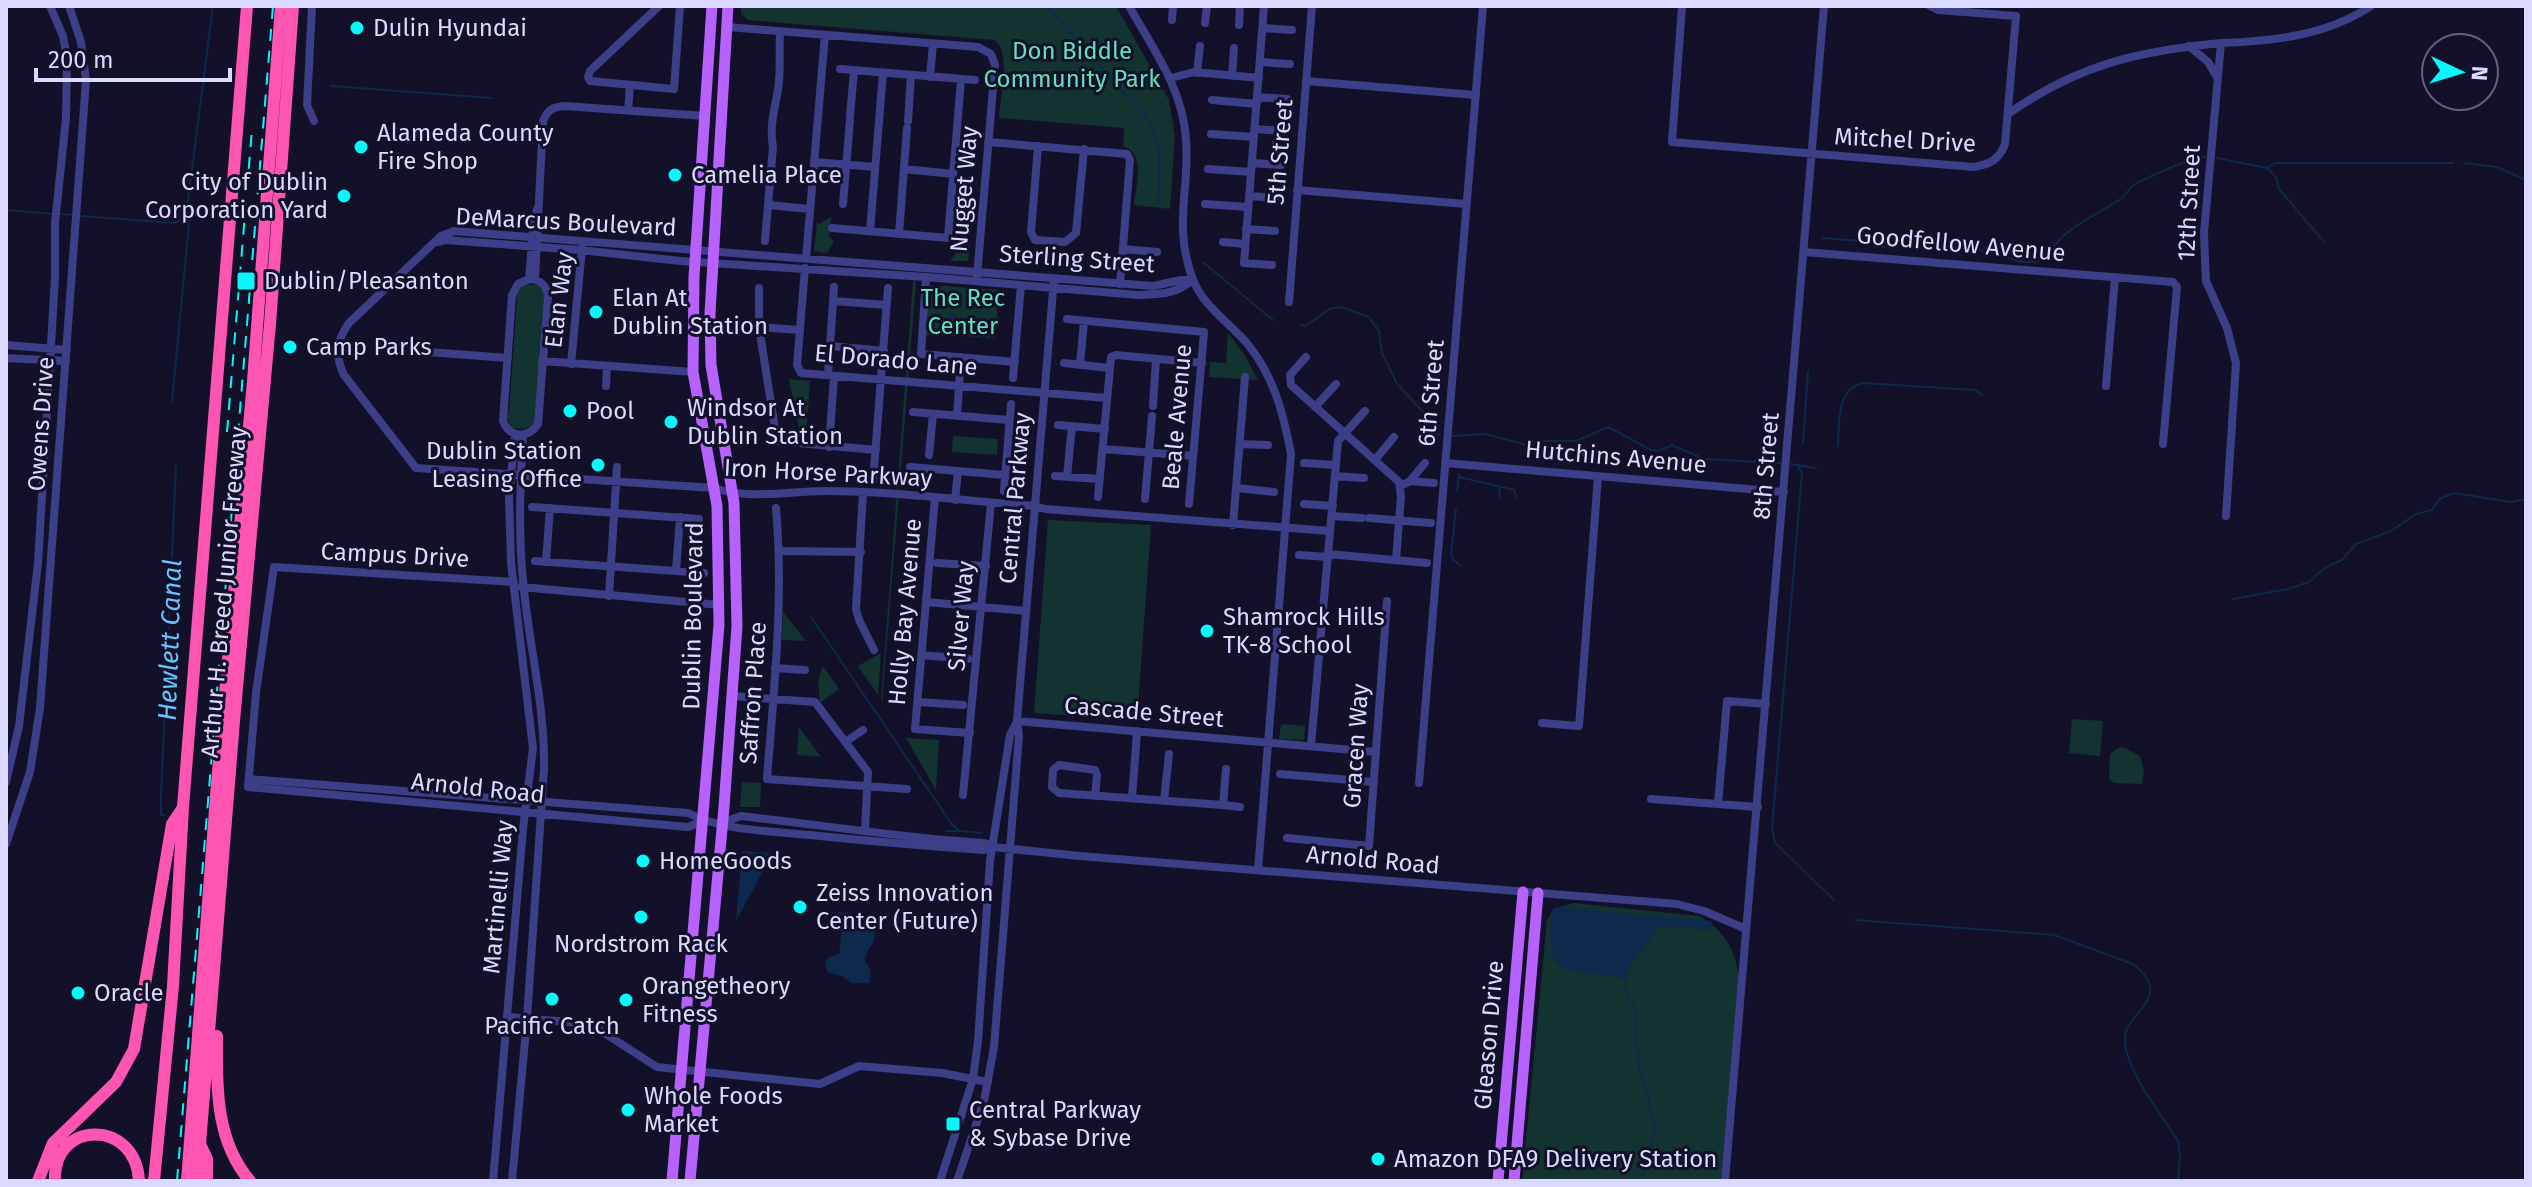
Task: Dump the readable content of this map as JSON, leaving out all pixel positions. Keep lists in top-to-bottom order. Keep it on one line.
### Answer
{"streets":{"highway":["Arthur H. Breed Junior Freeway"],"main road":["Dublin Boulevard","Gleason Drive"],"street":["Mitchel Drive","5th Street","Nugget Way","12th Street","DeMarcus Boulevard","Goodfellow Avenue","Sterling Street","Elan Way","El Dorado Lane","6th Street","Beale Avenue","Owens Drive","Hutchins Avenue","8th Street","Iron Horse Parkway","Central Parkway","Campus Drive","Holly Bay Avenue","Silver Way","Saffron Place","Cascade Street","Gracen Way","Arnold Road","Martinelli Way"]},"crossings":[["Mitchel Drive","8th Street"],["Nugget Way","Sterling Street"],["12th Street","Goodfellow Avenue"],["DeMarcus Boulevard","Sterling Street"],["DeMarcus Boulevard","Elan Way"],["DeMarcus Boulevard","Iron Horse Parkway"],["DeMarcus Boulevard","Dublin Boulevard"],["Goodfellow Avenue","8th Street"],["Sterling Street","El Dorado Lane"],["Sterling Street","Central Parkway"],["Sterling Street","Dublin Boulevard"],["El Dorado Lane","Central Parkway"],["6th Street","Hutchins Avenue"],["Hutchins Avenue","8th Street"],["8th Street","Arnold Road"],["Iron Horse Parkway","Central Parkway"],["Iron Horse Parkway","Holly Bay Avenue"],["Iron Horse Parkway","Dublin Boulevard"],["Iron Horse Parkway","Silver Way"],["Iron Horse Parkway","Martinelli Way"],["Central Parkway","Cascade Street"],["Central Parkway","Arnold Road"],["Campus Drive","Dublin Boulevard"],["Campus Drive","Arnold Road"],["Campus Drive","Martinelli Way"],["Holly Bay Avenue","Silver Way"],["Dublin Boulevard","Arnold Road"],["Cascade Street","Gracen Way"],["Arnold Road","Martinelli Way"],["Arnold Road","Gleason Drive"]],"water":["Hewlett Canal"],"parks":["Don Biddle Community Park","The Rec Center"],"places":{"other":["Dulin Hyundai","Alameda County Fire Shop","Camelia Place","City of Dublin Corporation Yard","Elan At Dublin Station","Camp Parks","Pool","Windsor At Dublin Station","Dublin Station Leasing Office","Shamrock Hills TK-8 School","HomeGoods","Zeiss Innovation Center (Future)","Nordstrom Rack","Oracle","Pacific Catch","Orangetheory Fitness","Whole Foods Market","Amazon DFA9 Delivery Station"],"transit":["Dublin/Pleasanton","Central Parkway & Sybase Drive"]},"scale_bar":"200 m","north":"right"}
